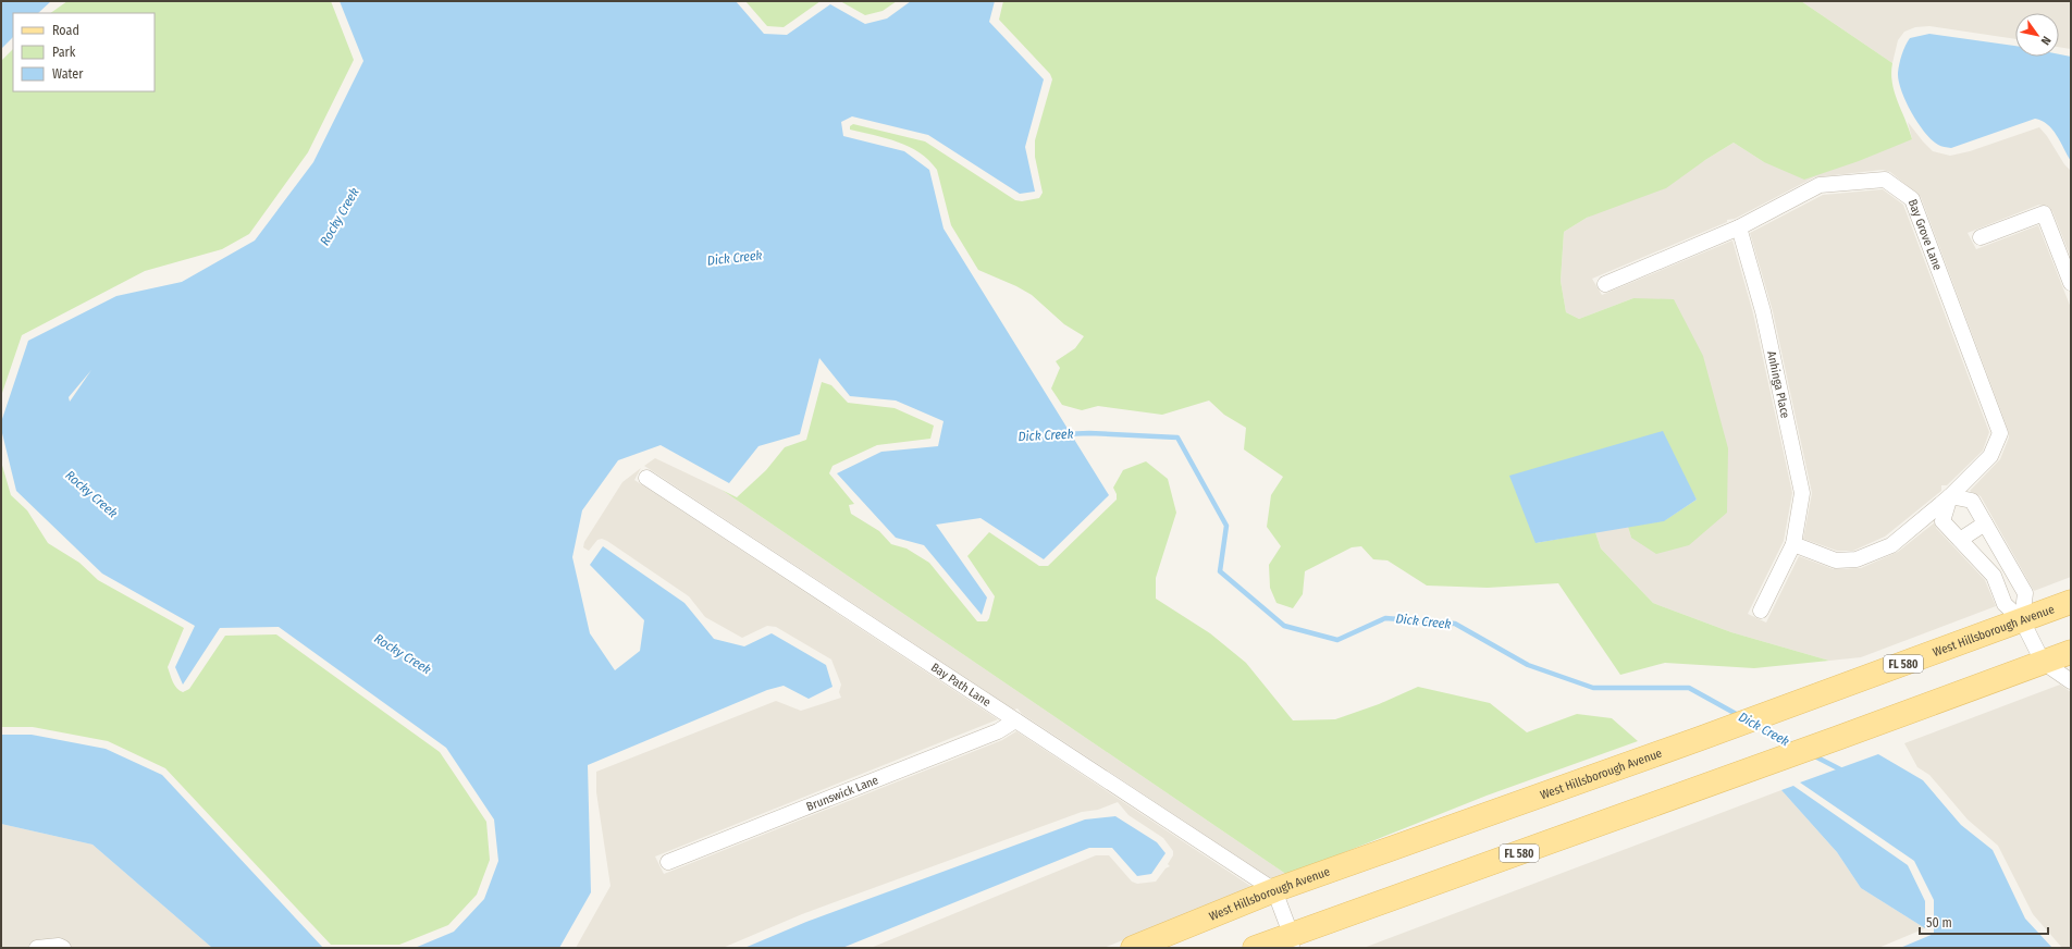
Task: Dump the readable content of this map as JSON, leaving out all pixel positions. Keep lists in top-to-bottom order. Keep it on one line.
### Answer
{"streets":{"main road":["West Hillsborough Avenue","FL 580"],"street":["Bay Grove Lane","Anhinga Place","Bay Path Lane","Brunswick Lane"]},"crossings":[["Bay Grove Lane","Anhinga Place"],["Bay Grove Lane","West Hillsborough Avenue"],["West Hillsborough Avenue","Bay Path Lane"],["Bay Path Lane","Brunswick Lane"]],"water":["Rocky Creek","Dick Creek"],"legend":["Road","Park","Water"],"scale_bar":"50 m","north":"bottom right"}
